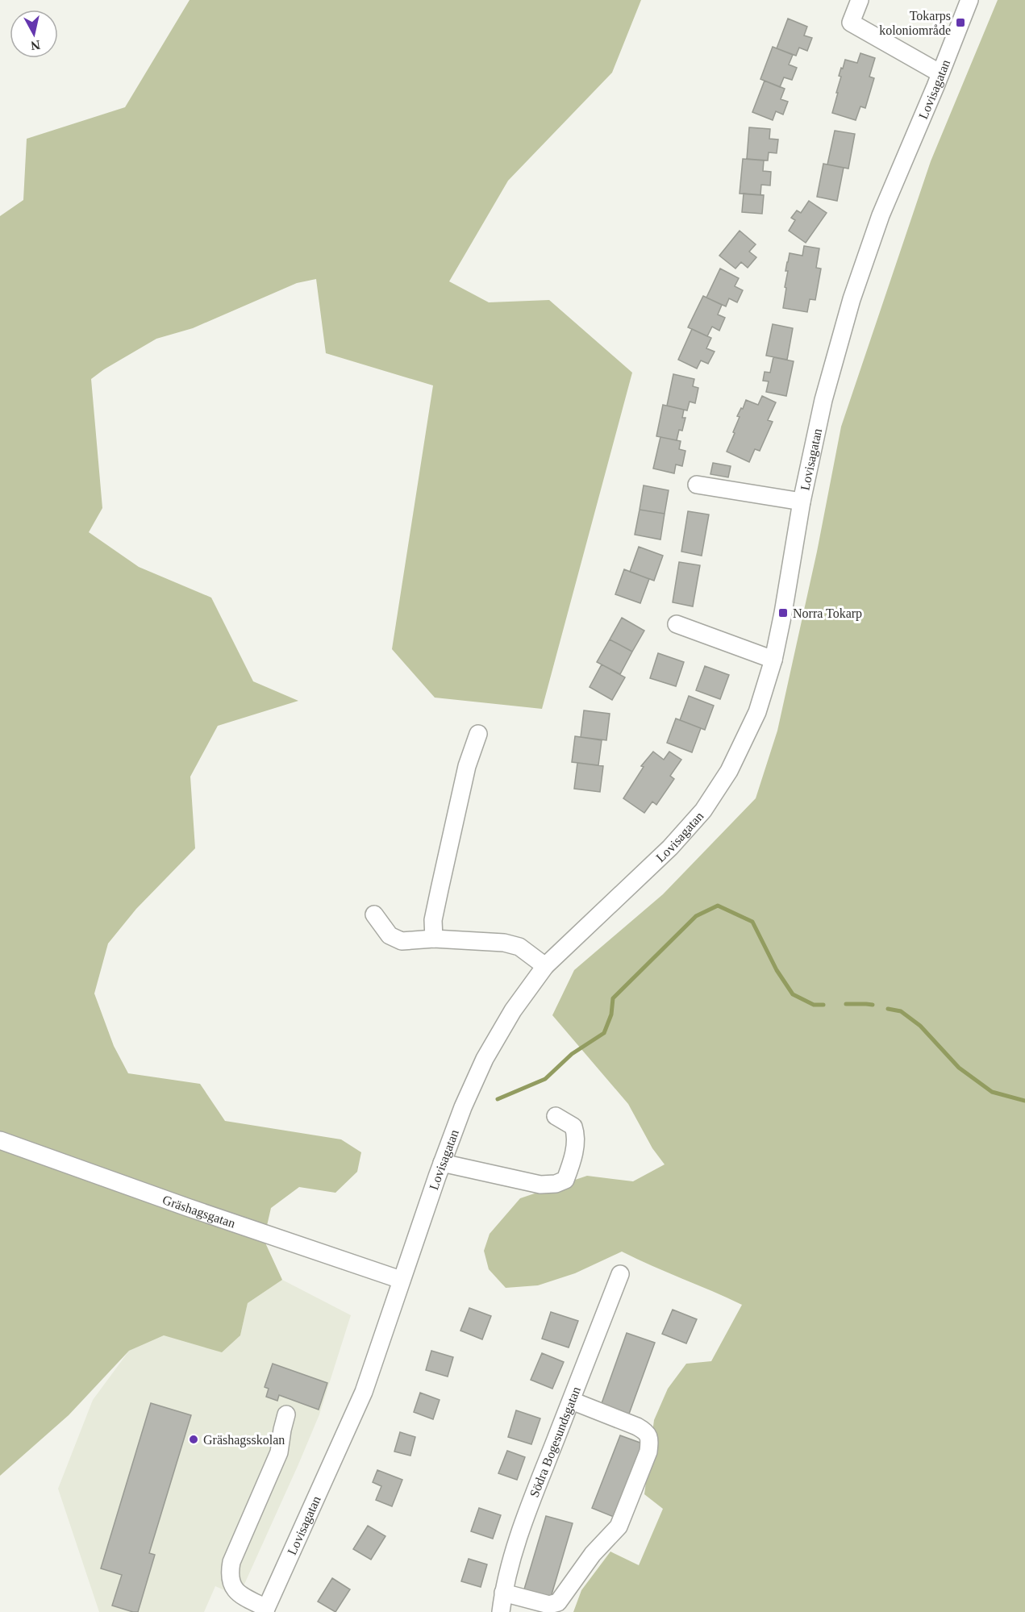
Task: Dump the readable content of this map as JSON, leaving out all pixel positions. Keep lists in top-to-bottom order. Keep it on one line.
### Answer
{"streets":{"street":["Lovisagatan","Gräshagsgatan","Södra Bogesundsgatan"]},"crossings":[["Lovisagatan","Gräshagsgatan"]],"places":{"transit":["Tokarps koloniområde","Norra Tokarp"],"other":["Gräshagsskolan"]},"north":"bottom"}
